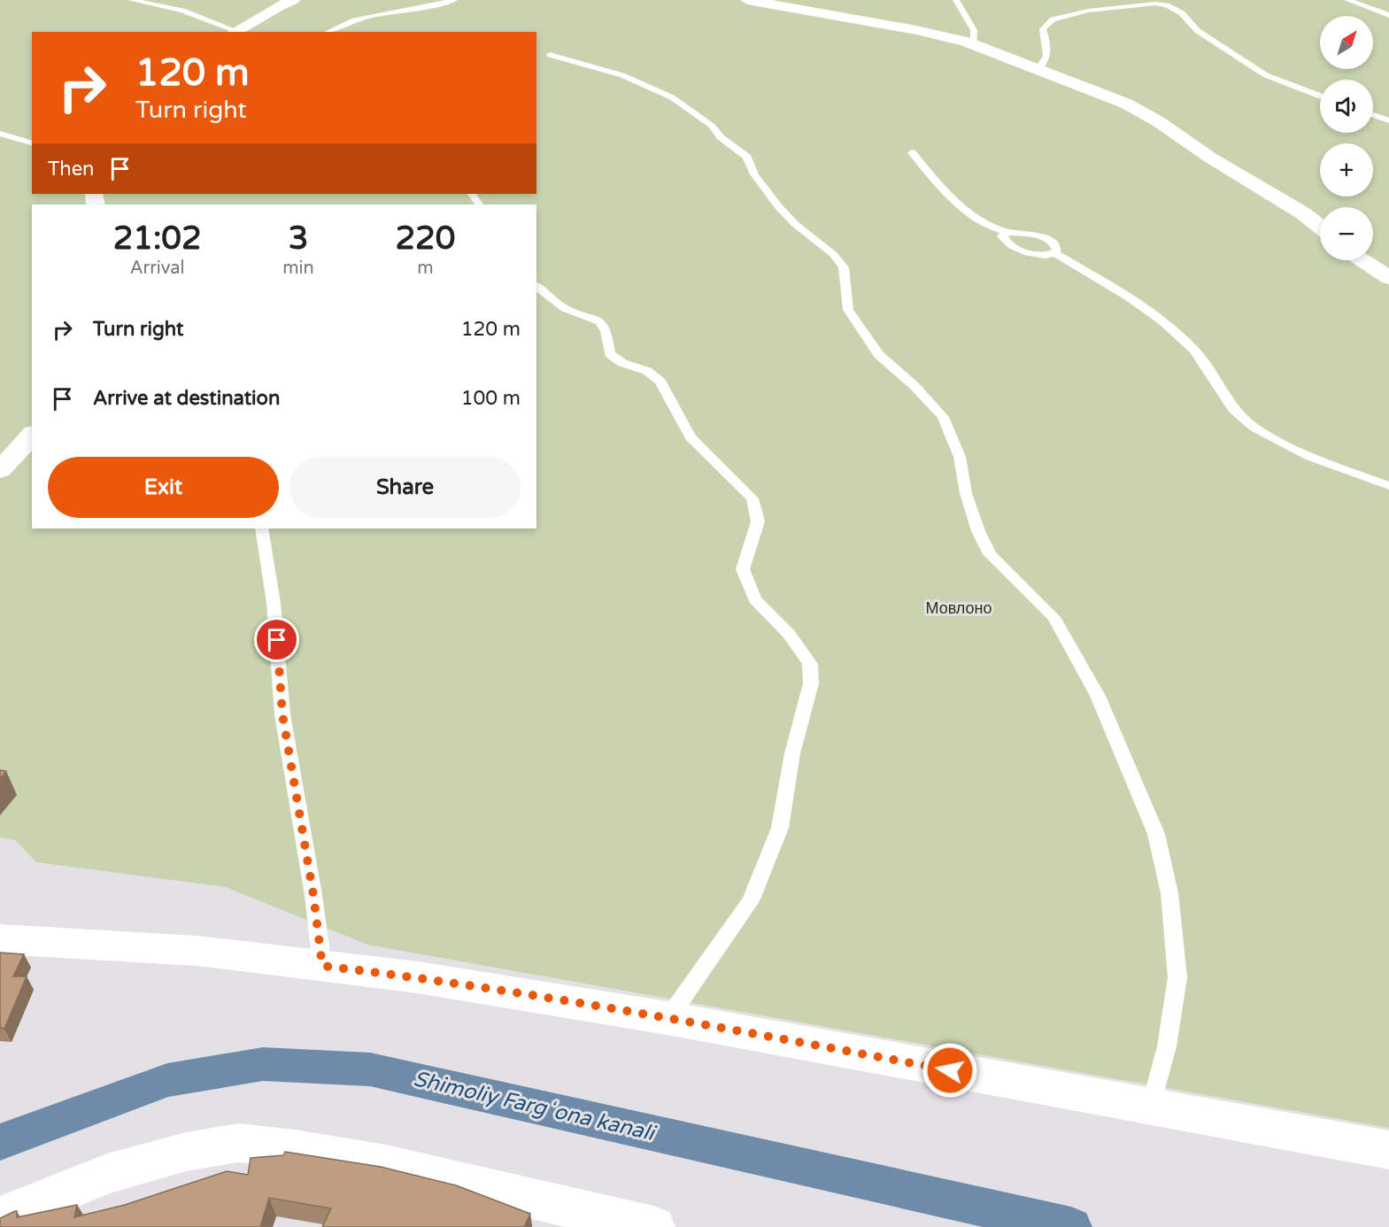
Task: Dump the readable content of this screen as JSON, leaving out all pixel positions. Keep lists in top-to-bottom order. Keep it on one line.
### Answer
{"water":["Shimoliy Fargʻona kanali"],"parks":["Мовлоно"],"north":"top right","page":{"map_buttons":["+","−"],"turn":["120 m","Turn right"],"then":"Then","eta":["21:02","Arrival","3","min","220","m"],"list":[{"name":"Turn right","value":"120 m"},{"name":"Arrive at destination","value":"100 m"}],"buttons":["Exit","Share"]}}
